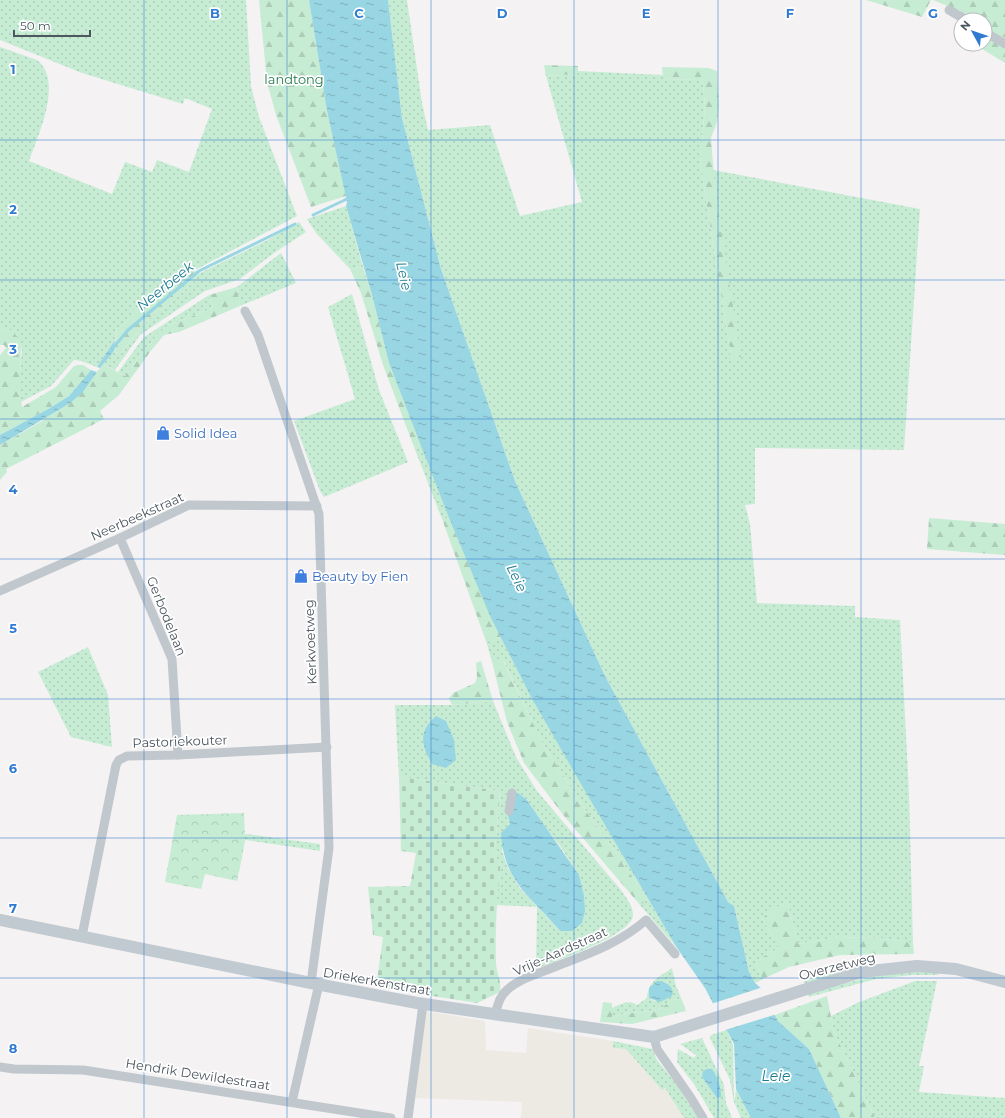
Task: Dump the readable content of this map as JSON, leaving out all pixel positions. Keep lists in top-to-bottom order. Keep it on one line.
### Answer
{"streets":{"street":["Neerbeekstraat","Gerbodelaan","Kerkvoetweg","Pastoriekouter","Vrije-Aardstraat","Overzetweg","Driekerkenstraat","Hendrik Dewildestraat"]},"crossings":[["Neerbeekstraat","Gerbodelaan"],["Neerbeekstraat","Kerkvoetweg"],["Gerbodelaan","Pastoriekouter"],["Kerkvoetweg","Pastoriekouter"],["Kerkvoetweg","Driekerkenstraat"],["Kerkvoetweg","Hendrik Dewildestraat"],["Pastoriekouter","Driekerkenstraat"],["Vrije-Aardstraat","Driekerkenstraat"],["Overzetweg","Driekerkenstraat"]],"water":["Leie","Neerbeek"],"parks":["landtong"],"places":{"shop":["Solid Idea","Beauty by Fien"]},"scale_bar":"50 m","north":"top left","grid":{"columns":["B","C","D","E","F","G"],"rows":["1","2","3","4","5","6","7","8"]}}
